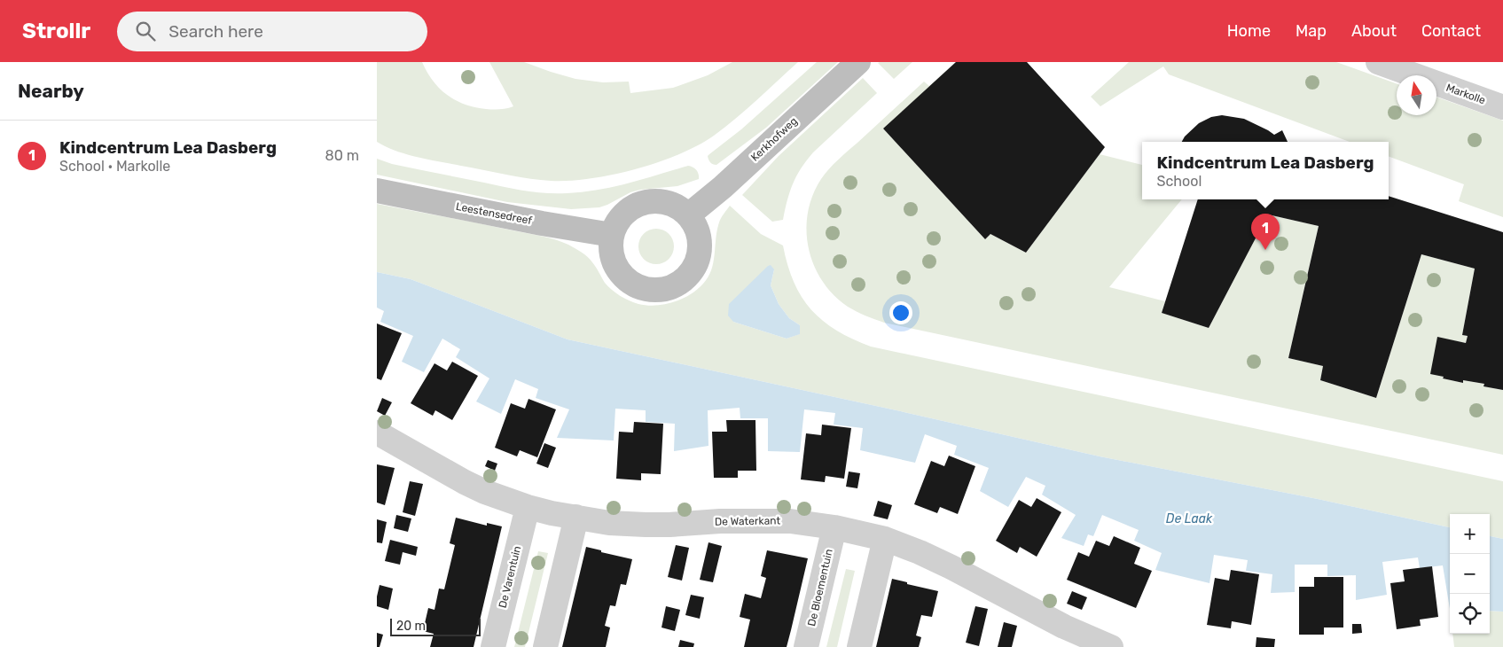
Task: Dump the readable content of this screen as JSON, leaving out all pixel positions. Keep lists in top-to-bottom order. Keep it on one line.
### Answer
{"streets":{"street":["Markolle","Kerkhofweg","Leestensedreef","De Waterkant","De Varentuin","De Bloementuin"]},"crossings":[["Kerkhofweg","Leestensedreef"],["De Waterkant","De Varentuin"],["De Waterkant","De Bloementuin"]],"water":["De Laak"],"scale_bar":"20 m","north":"top","page":{"header":"Strollr","search":"Search here","nav":["Home","Map","About","Contact"],"heading":"Nearby","list":[{"mark":"1","name":"Kindcentrum Lea Dasberg","note":"School · Markolle","value":"80 m"}],"popup":["Kindcentrum Lea Dasberg","School"],"pins":"1","map_buttons":["+","−"],"scale":"20 m"}}
